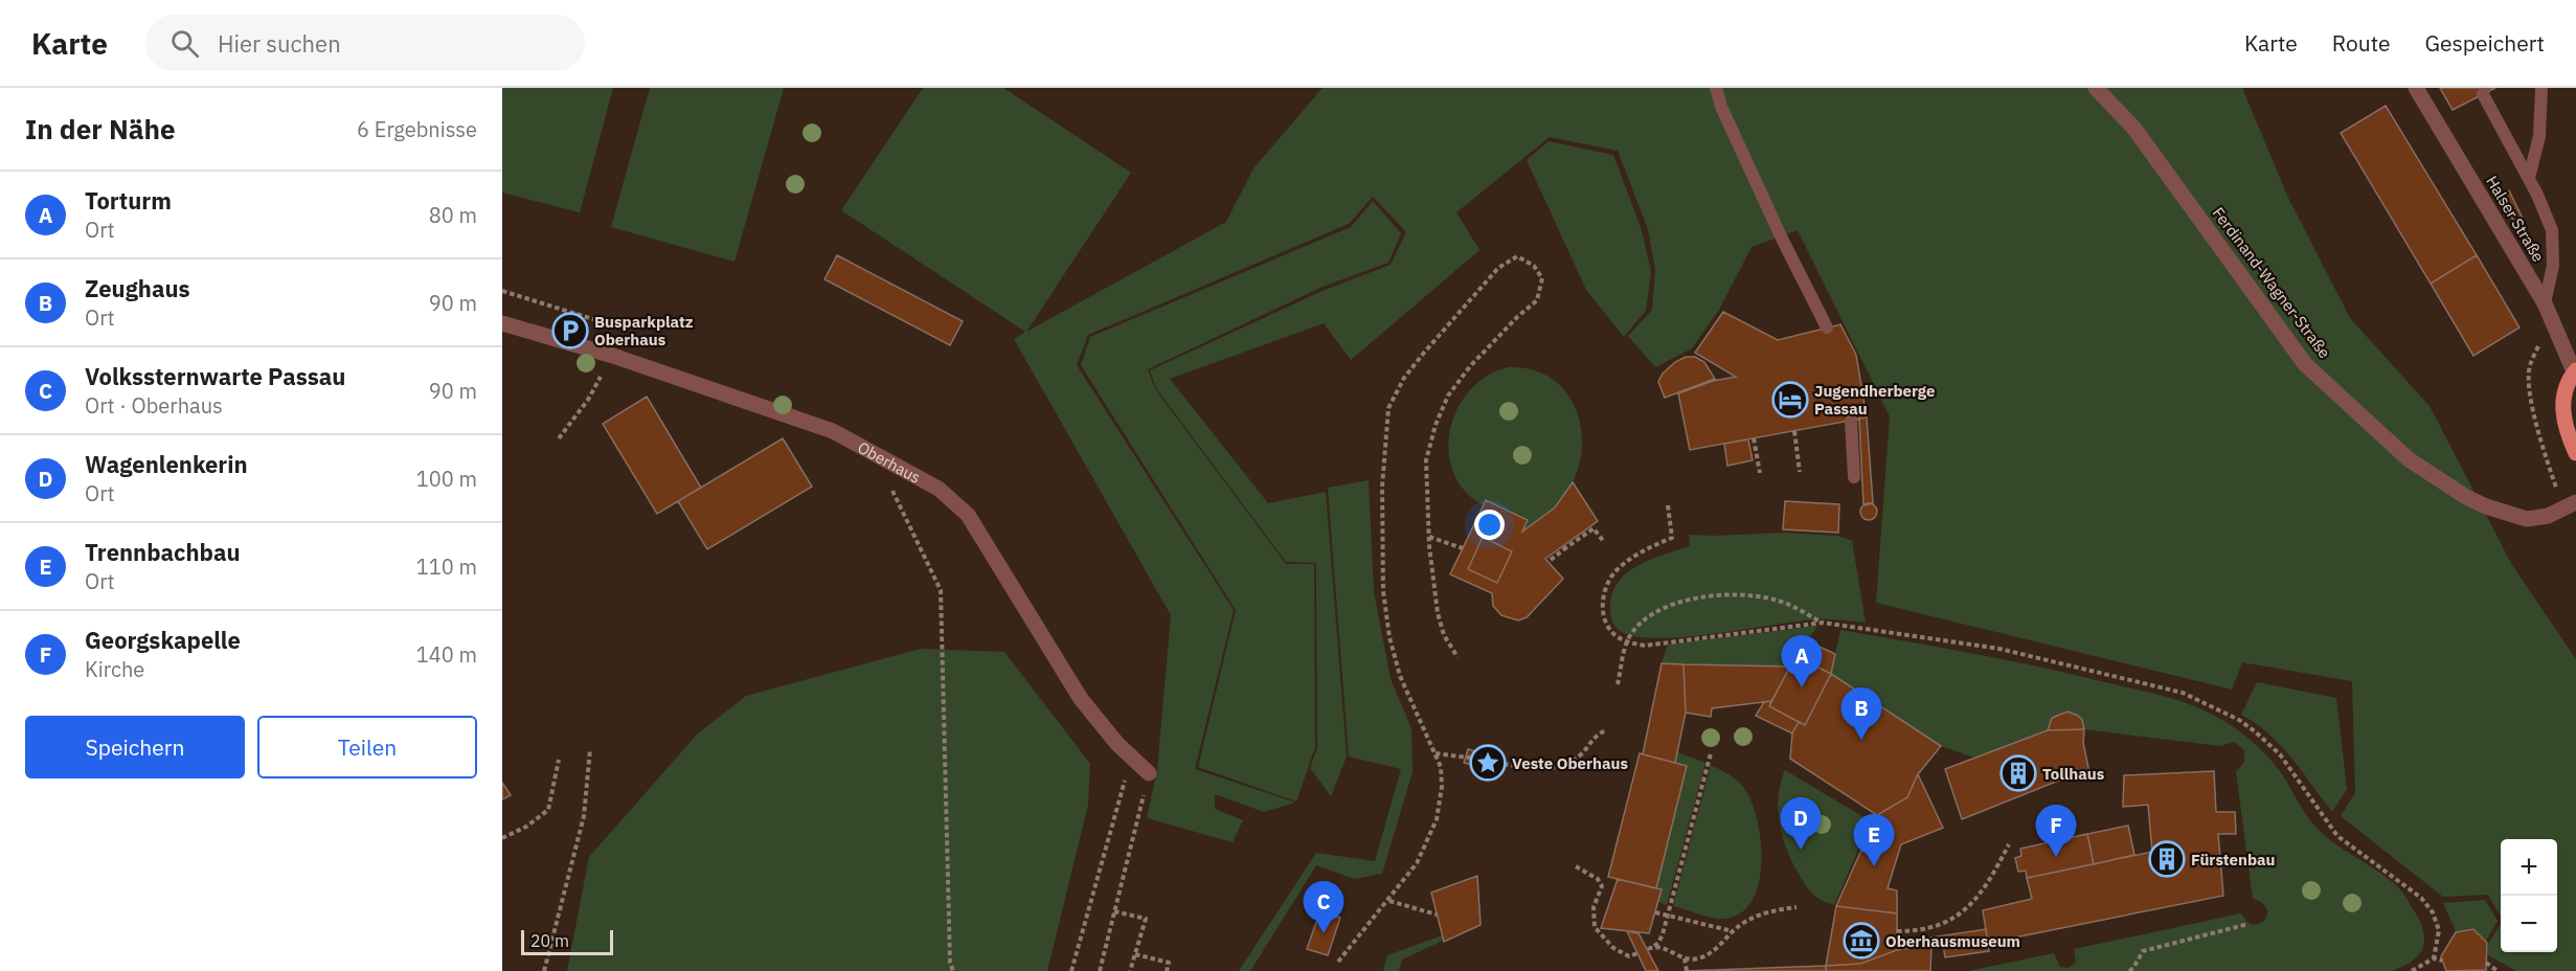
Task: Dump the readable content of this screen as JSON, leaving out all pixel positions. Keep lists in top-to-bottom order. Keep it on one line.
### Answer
{"streets":{"street":["Halser Straße","Ferdinand-Wagner-Straße","Oberhaus"]},"places":{"parking":["Busparkplatz Oberhaus"],"hotel":["Jugendherberge Passau"],"place":["Veste Oberhaus"],"building":["Tollhaus","Fürstenbau"],"museum":["Oberhausmuseum"]},"scale_bar":"20 m","page":{"header":"Karte","search":"Hier suchen","nav":["Karte","Route","Gespeichert"],"heading":["In der Nähe","6 Ergebnisse"],"list":[{"mark":"A","name":"Torturm","note":"Ort","value":"80 m"},{"mark":"B","name":"Zeughaus","note":"Ort","value":"90 m"},{"mark":"C","name":"Volkssternwarte Passau","note":"Ort · Oberhaus","value":"90 m"},{"mark":"D","name":"Wagenlenkerin","note":"Ort","value":"100 m"},{"mark":"E","name":"Trennbachbau","note":"Ort","value":"110 m"},{"mark":"F","name":"Georgskapelle","note":"Kirche","value":"140 m"}],"pins":["A","B","D","F","E","C"],"buttons":["Speichern","Teilen"],"map_buttons":["+","−"],"scale":"20 m"}}
